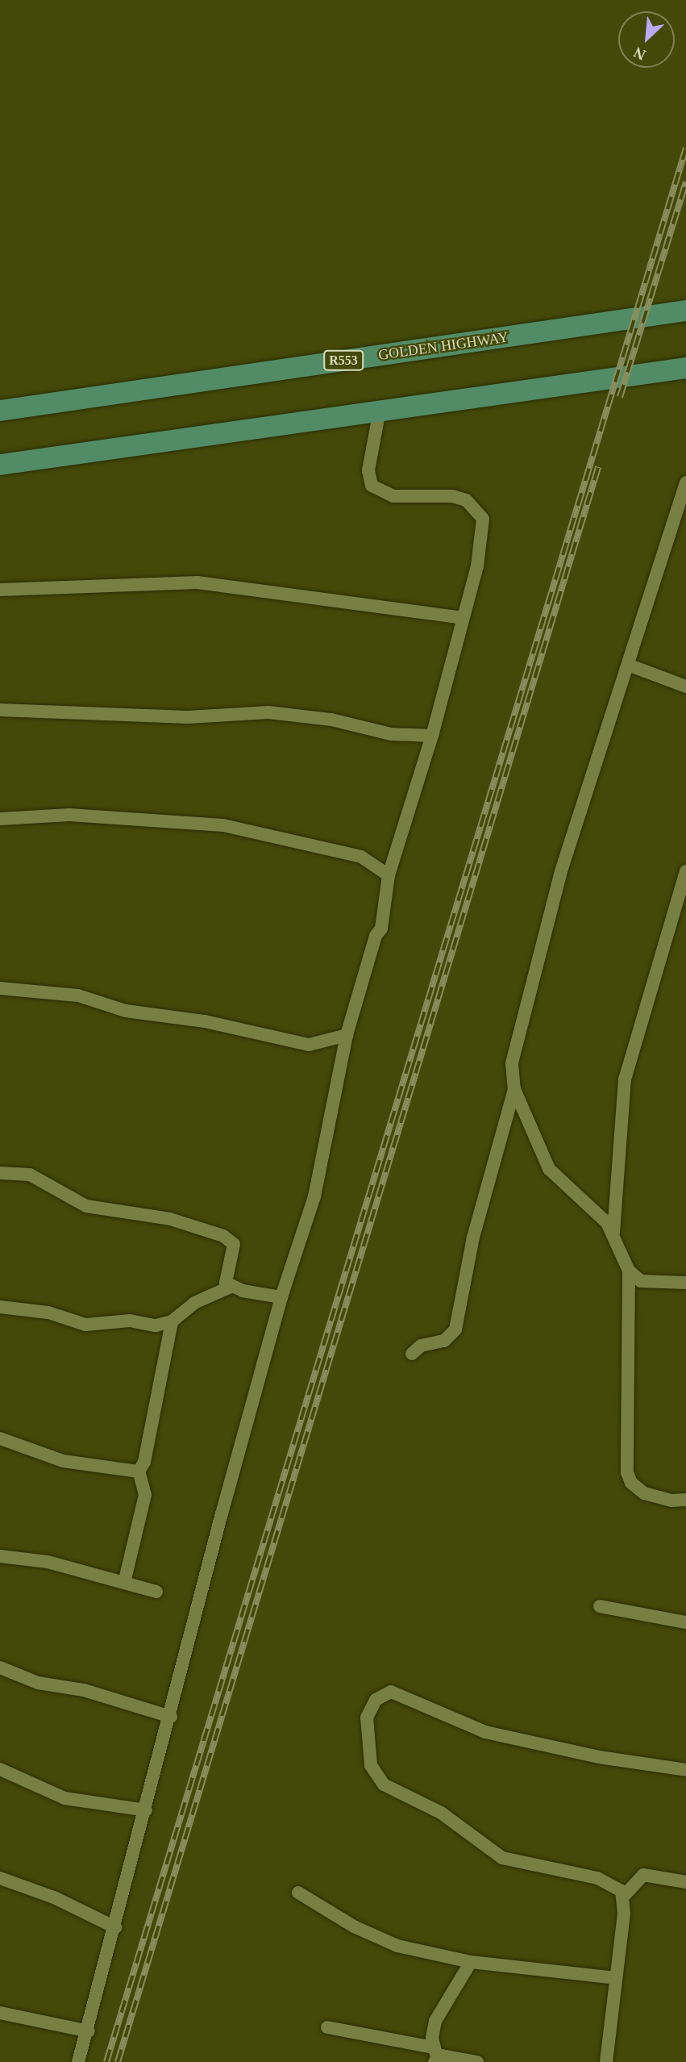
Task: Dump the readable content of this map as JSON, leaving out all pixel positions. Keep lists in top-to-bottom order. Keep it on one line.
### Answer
{"streets":{"main road":["GOLDEN HIGHWAY","R553"]},"north":"bottom left"}
